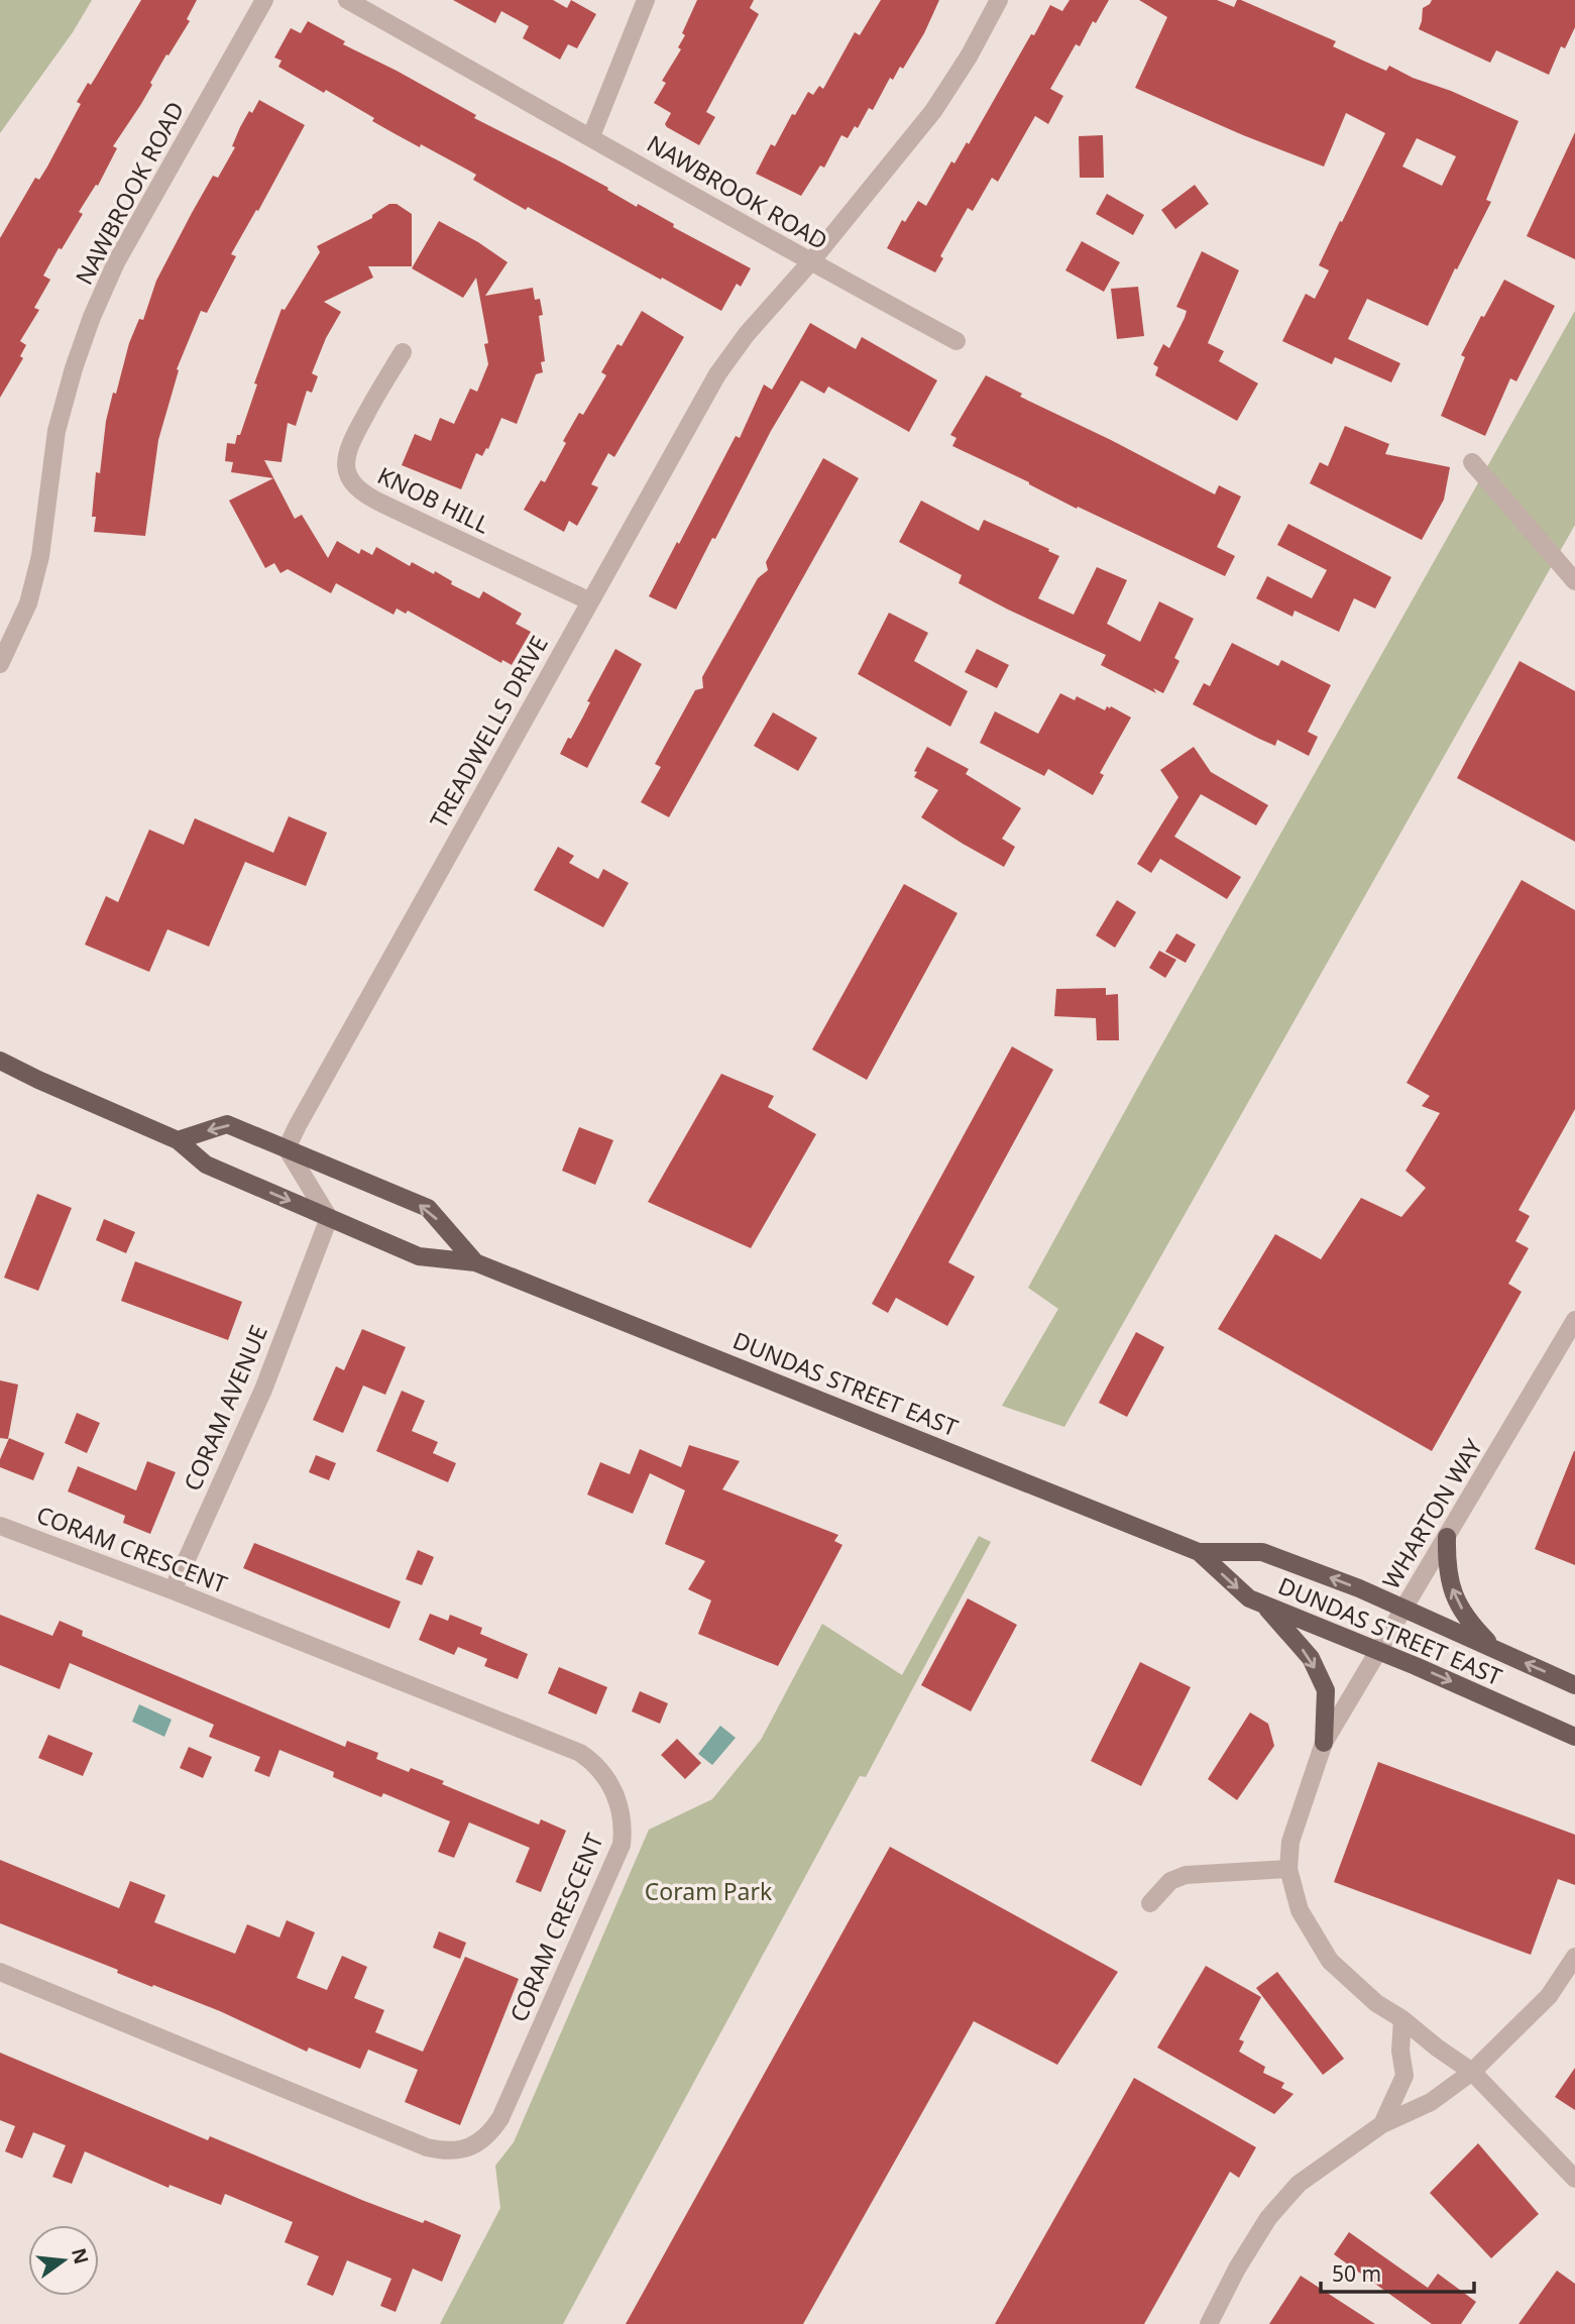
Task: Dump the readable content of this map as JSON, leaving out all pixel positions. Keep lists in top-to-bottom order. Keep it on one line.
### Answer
{"streets":{"main road":["DUNDAS STREET EAST"],"street":["NAWBROOK ROAD","KNOB HILL","TREADWELLS DRIVE","CORAM AVENUE","WHARTON WAY","CORAM CRESCENT"]},"crossings":[["NAWBROOK ROAD","TREADWELLS DRIVE"],["KNOB HILL","TREADWELLS DRIVE"],["TREADWELLS DRIVE","DUNDAS STREET EAST"],["DUNDAS STREET EAST","CORAM AVENUE"],["DUNDAS STREET EAST","WHARTON WAY"],["CORAM AVENUE","CORAM CRESCENT"]],"parks":["Coram Park"],"scale_bar":"50 m","north":"right"}
